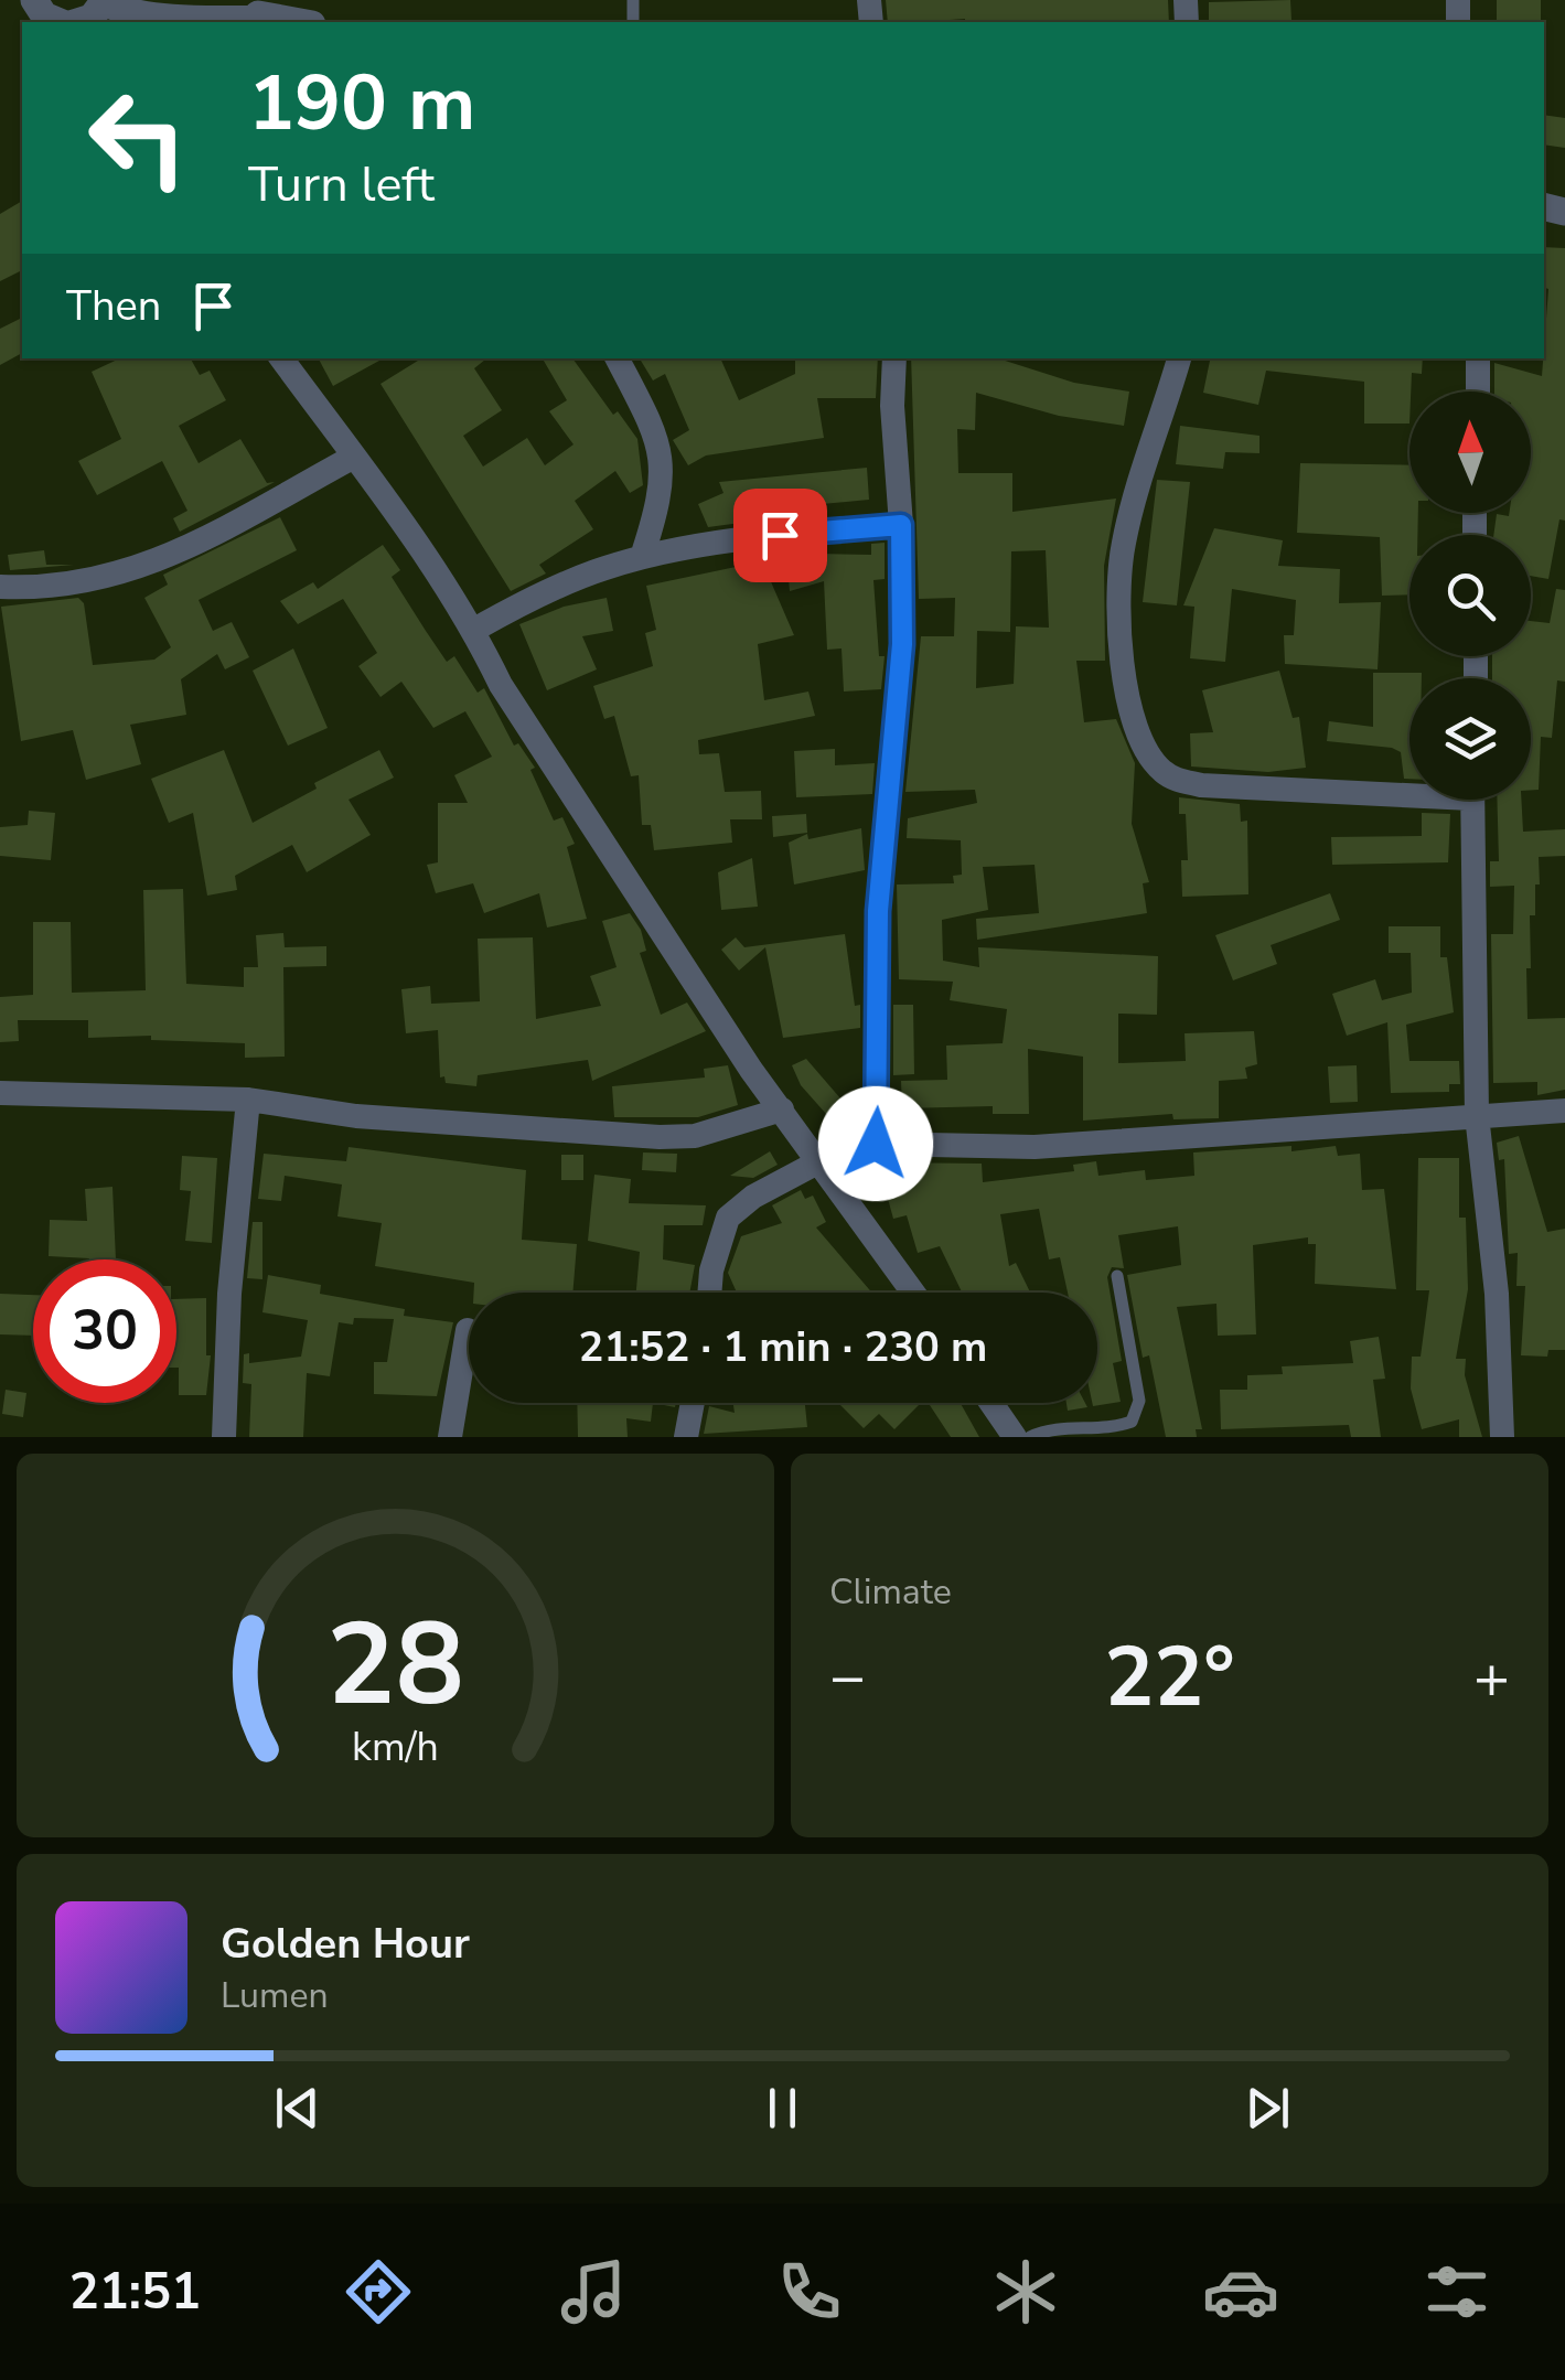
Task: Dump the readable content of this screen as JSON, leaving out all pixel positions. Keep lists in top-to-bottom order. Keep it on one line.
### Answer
{"north":"top","page":{"turn":["190 m","Turn left"],"then":"Then","limit":"30","trip":"21:52 · 1 min · 230 m","tile":"Climate","heat":["−","22°","+"],"song":["Golden Hour","Lumen"],"tabs":"21:51","gauge":["28","km/h"]}}
